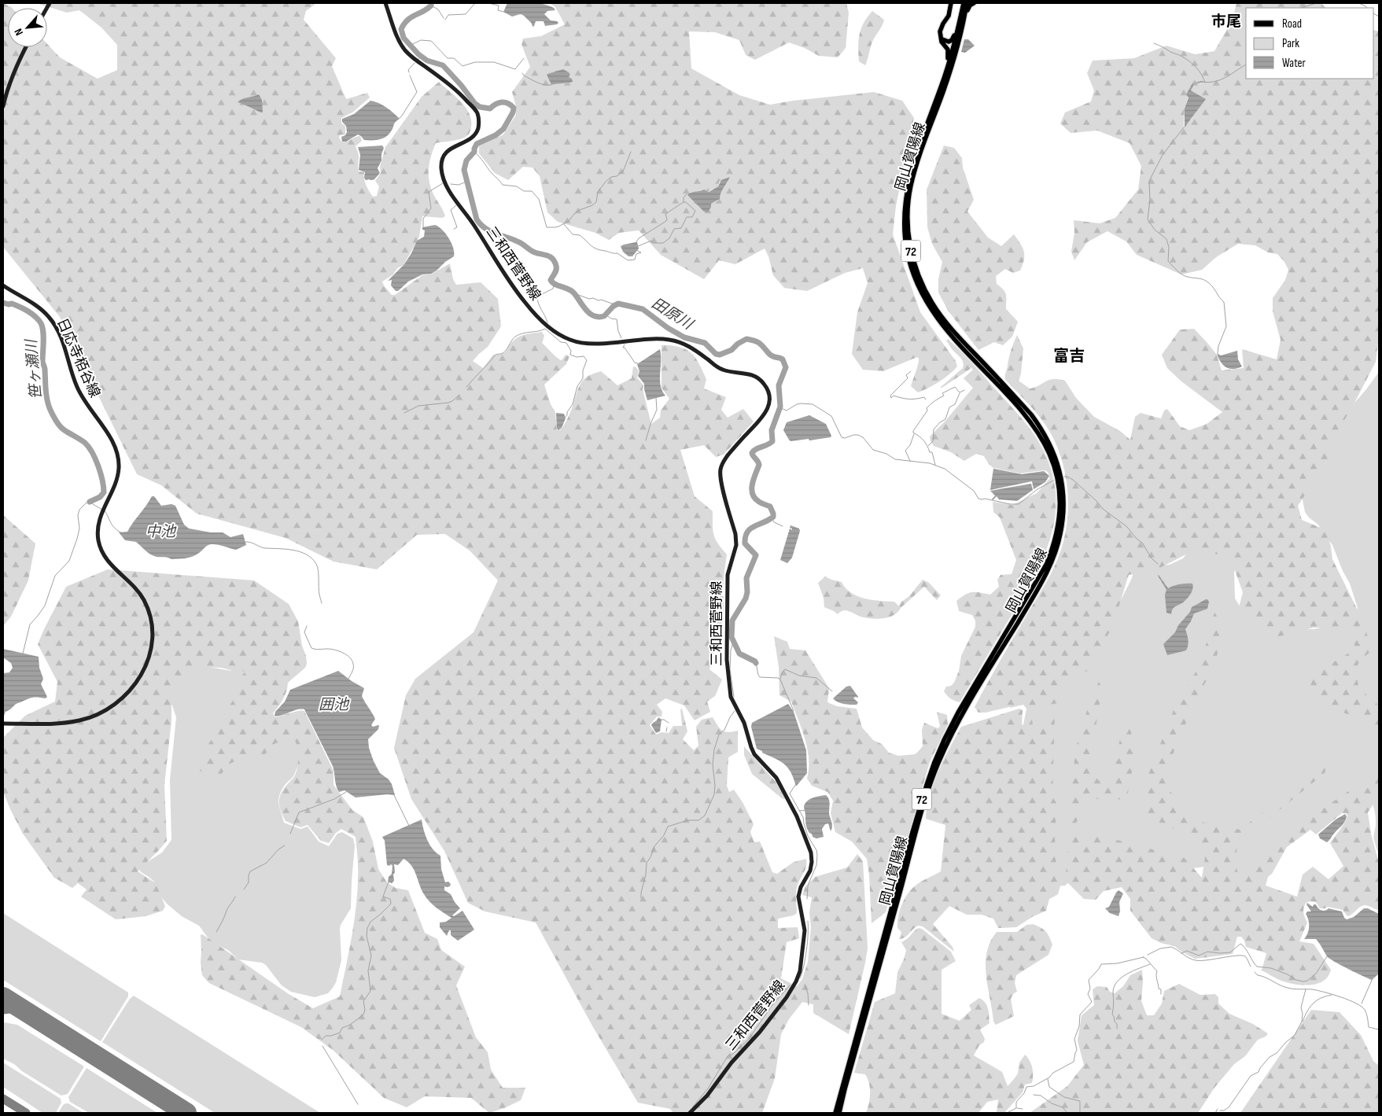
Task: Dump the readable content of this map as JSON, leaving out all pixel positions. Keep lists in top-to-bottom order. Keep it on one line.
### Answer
{"streets":{"main road":["岡山賀陽線","72","三和西菅野線","日応寺栢谷線"]},"districts":["市尾","富吉"],"water":["田原川","笹ヶ瀬川","中池","囲池"],"legend":["Road","Park","Water"],"north":"bottom left"}
